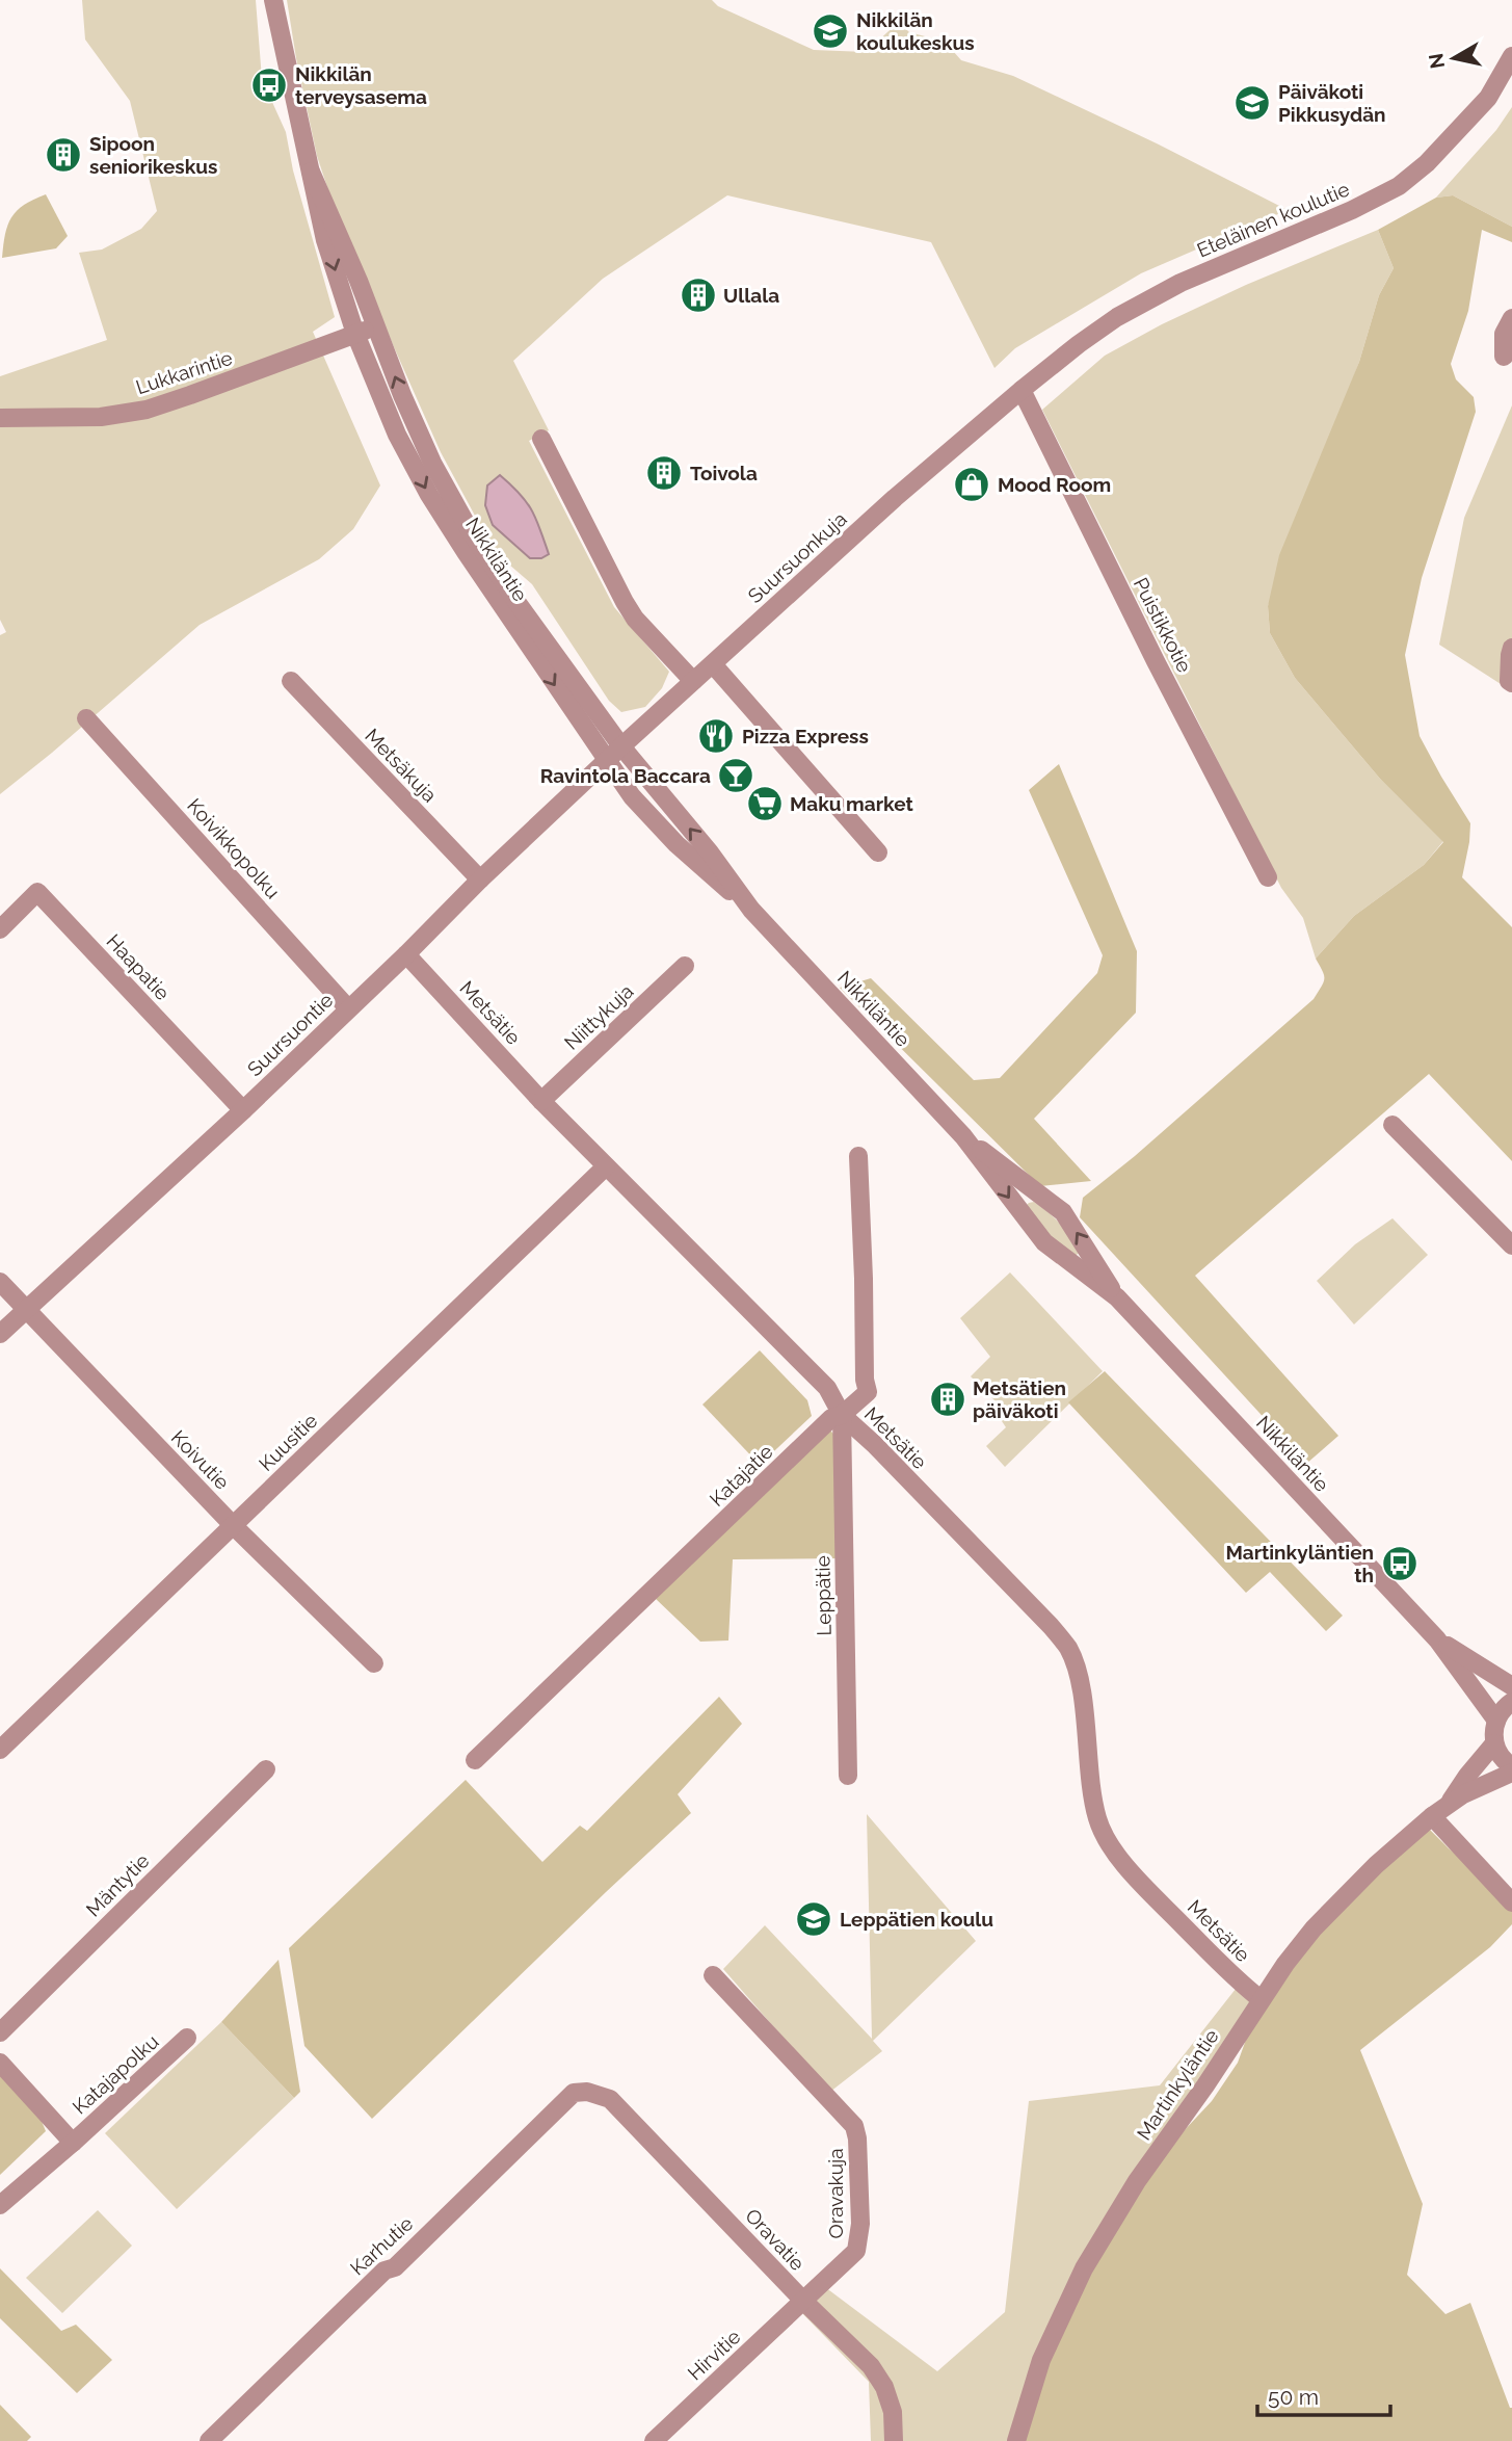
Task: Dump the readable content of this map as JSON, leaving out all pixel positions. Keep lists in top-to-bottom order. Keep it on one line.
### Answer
{"streets":{"street":["Eteläinen koulutie","Lukkarintie","Suursuonkuja","Nikkiläntie","Puistikkotie","Metsäkuja","Koivikkopolku","Haapatie","Metsätie","Niittykuja","Suursuontie","Kuusitie","Koivutie","Katajatie","Leppätie","Mäntytie","Katajapolku","Martinkyläntie","Oravakuja","Oravatie","Karhutie","Hirvitie"]},"crossings":[["Eteläinen koulutie","Suursuonkuja"],["Eteläinen koulutie","Puistikkotie"],["Lukkarintie","Nikkiläntie"],["Suursuonkuja","Nikkiläntie"],["Suursuonkuja","Puistikkotie"],["Suursuonkuja","Suursuontie"],["Nikkiläntie","Suursuontie"],["Metsäkuja","Suursuontie"],["Koivikkopolku","Suursuontie"],["Haapatie","Suursuontie"],["Metsätie","Niittykuja"],["Metsätie","Suursuontie"],["Metsätie","Kuusitie"],["Metsätie","Katajatie"],["Metsätie","Leppätie"],["Metsätie","Martinkyläntie"],["Suursuontie","Koivutie"],["Kuusitie","Koivutie"],["Katajatie","Leppätie"],["Oravakuja","Oravatie"],["Oravakuja","Hirvitie"],["Oravatie","Karhutie"],["Oravatie","Hirvitie"]],"places":{"school or university":["Nikkilän koulukeskus","Päiväkoti Pikkusydän","Leppätien koulu"],"bus stop":["Nikkilän terveysasema","Martinkyläntien th"],"building":["Sipoon seniorikeskus","Ullala","Toivola","Metsätien päiväkoti"],"shop":["Mood Room"],"restaurant":["Pizza Express"],"bar":["Ravintola Baccara"],"supermarket":["Maku market"]},"scale_bar":"50 m","north":"left"}
